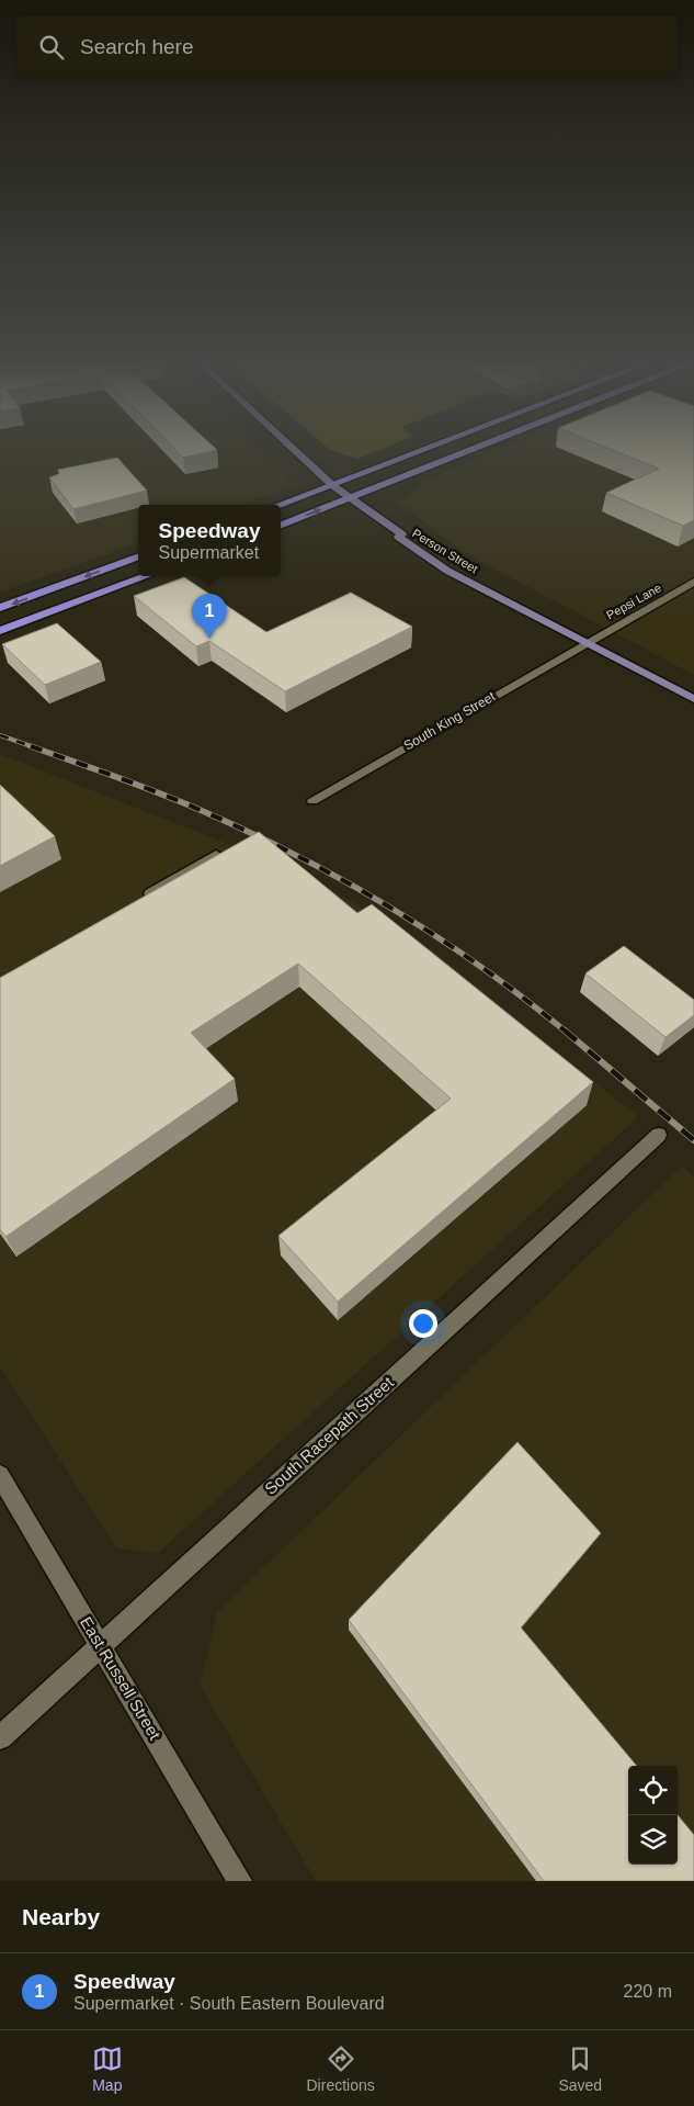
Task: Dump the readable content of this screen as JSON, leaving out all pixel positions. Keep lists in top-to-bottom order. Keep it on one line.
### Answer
{"streets":{"main road":["Person Street"],"street":["Pepsi Lane","South King Street","South Racepath Street","East Russell Street"]},"crossings":[["Person Street","Pepsi Lane"],["Person Street","South King Street"],["Pepsi Lane","South King Street"],["South Racepath Street","East Russell Street"]],"page":{"search":"Search here","popup":["Speedway","Supermarket"],"pins":"1","heading":"Nearby","list":[{"mark":"1","name":"Speedway","note":"Supermarket · South Eastern Boulevard","value":"220 m"}],"nav":["Map","Directions","Saved"]}}
